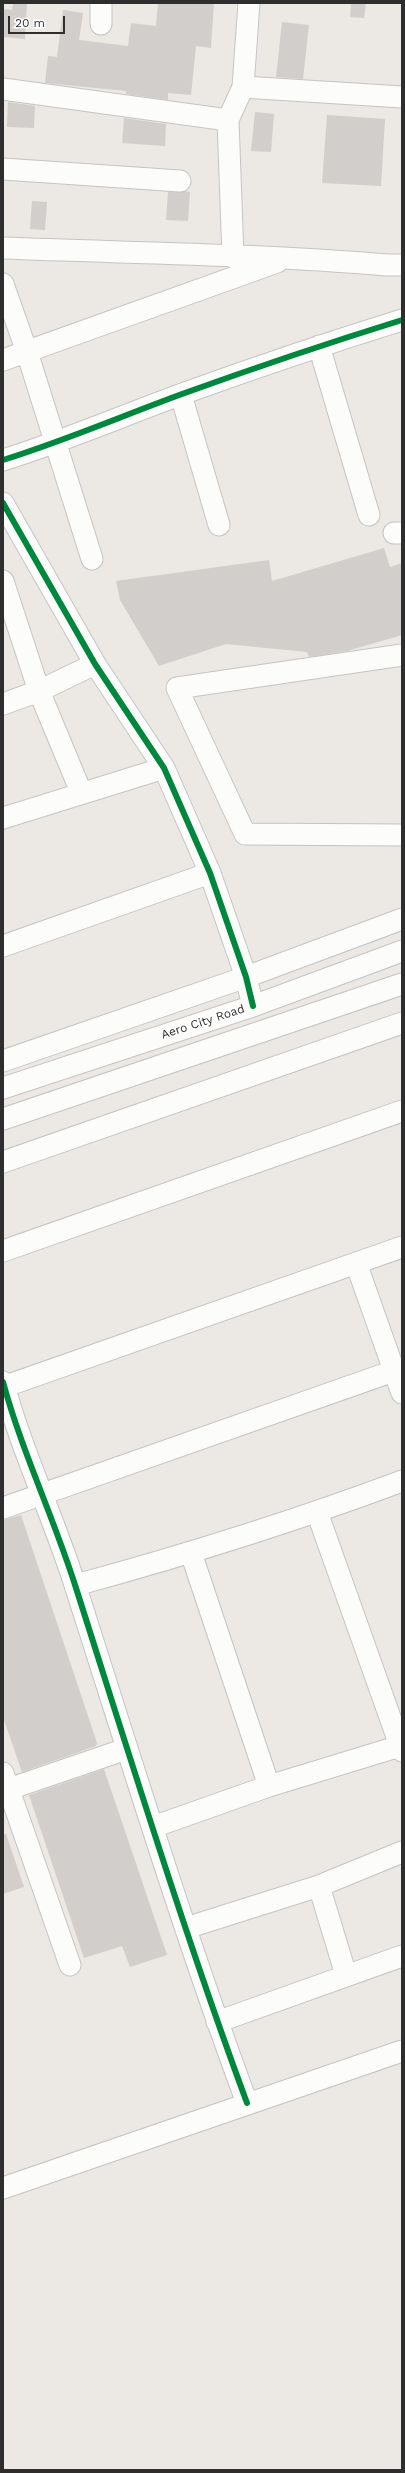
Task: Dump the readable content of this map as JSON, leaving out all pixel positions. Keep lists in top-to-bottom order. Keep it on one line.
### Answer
{"streets":{"street":["Aero City Road"]},"scale_bar":"20 m"}
